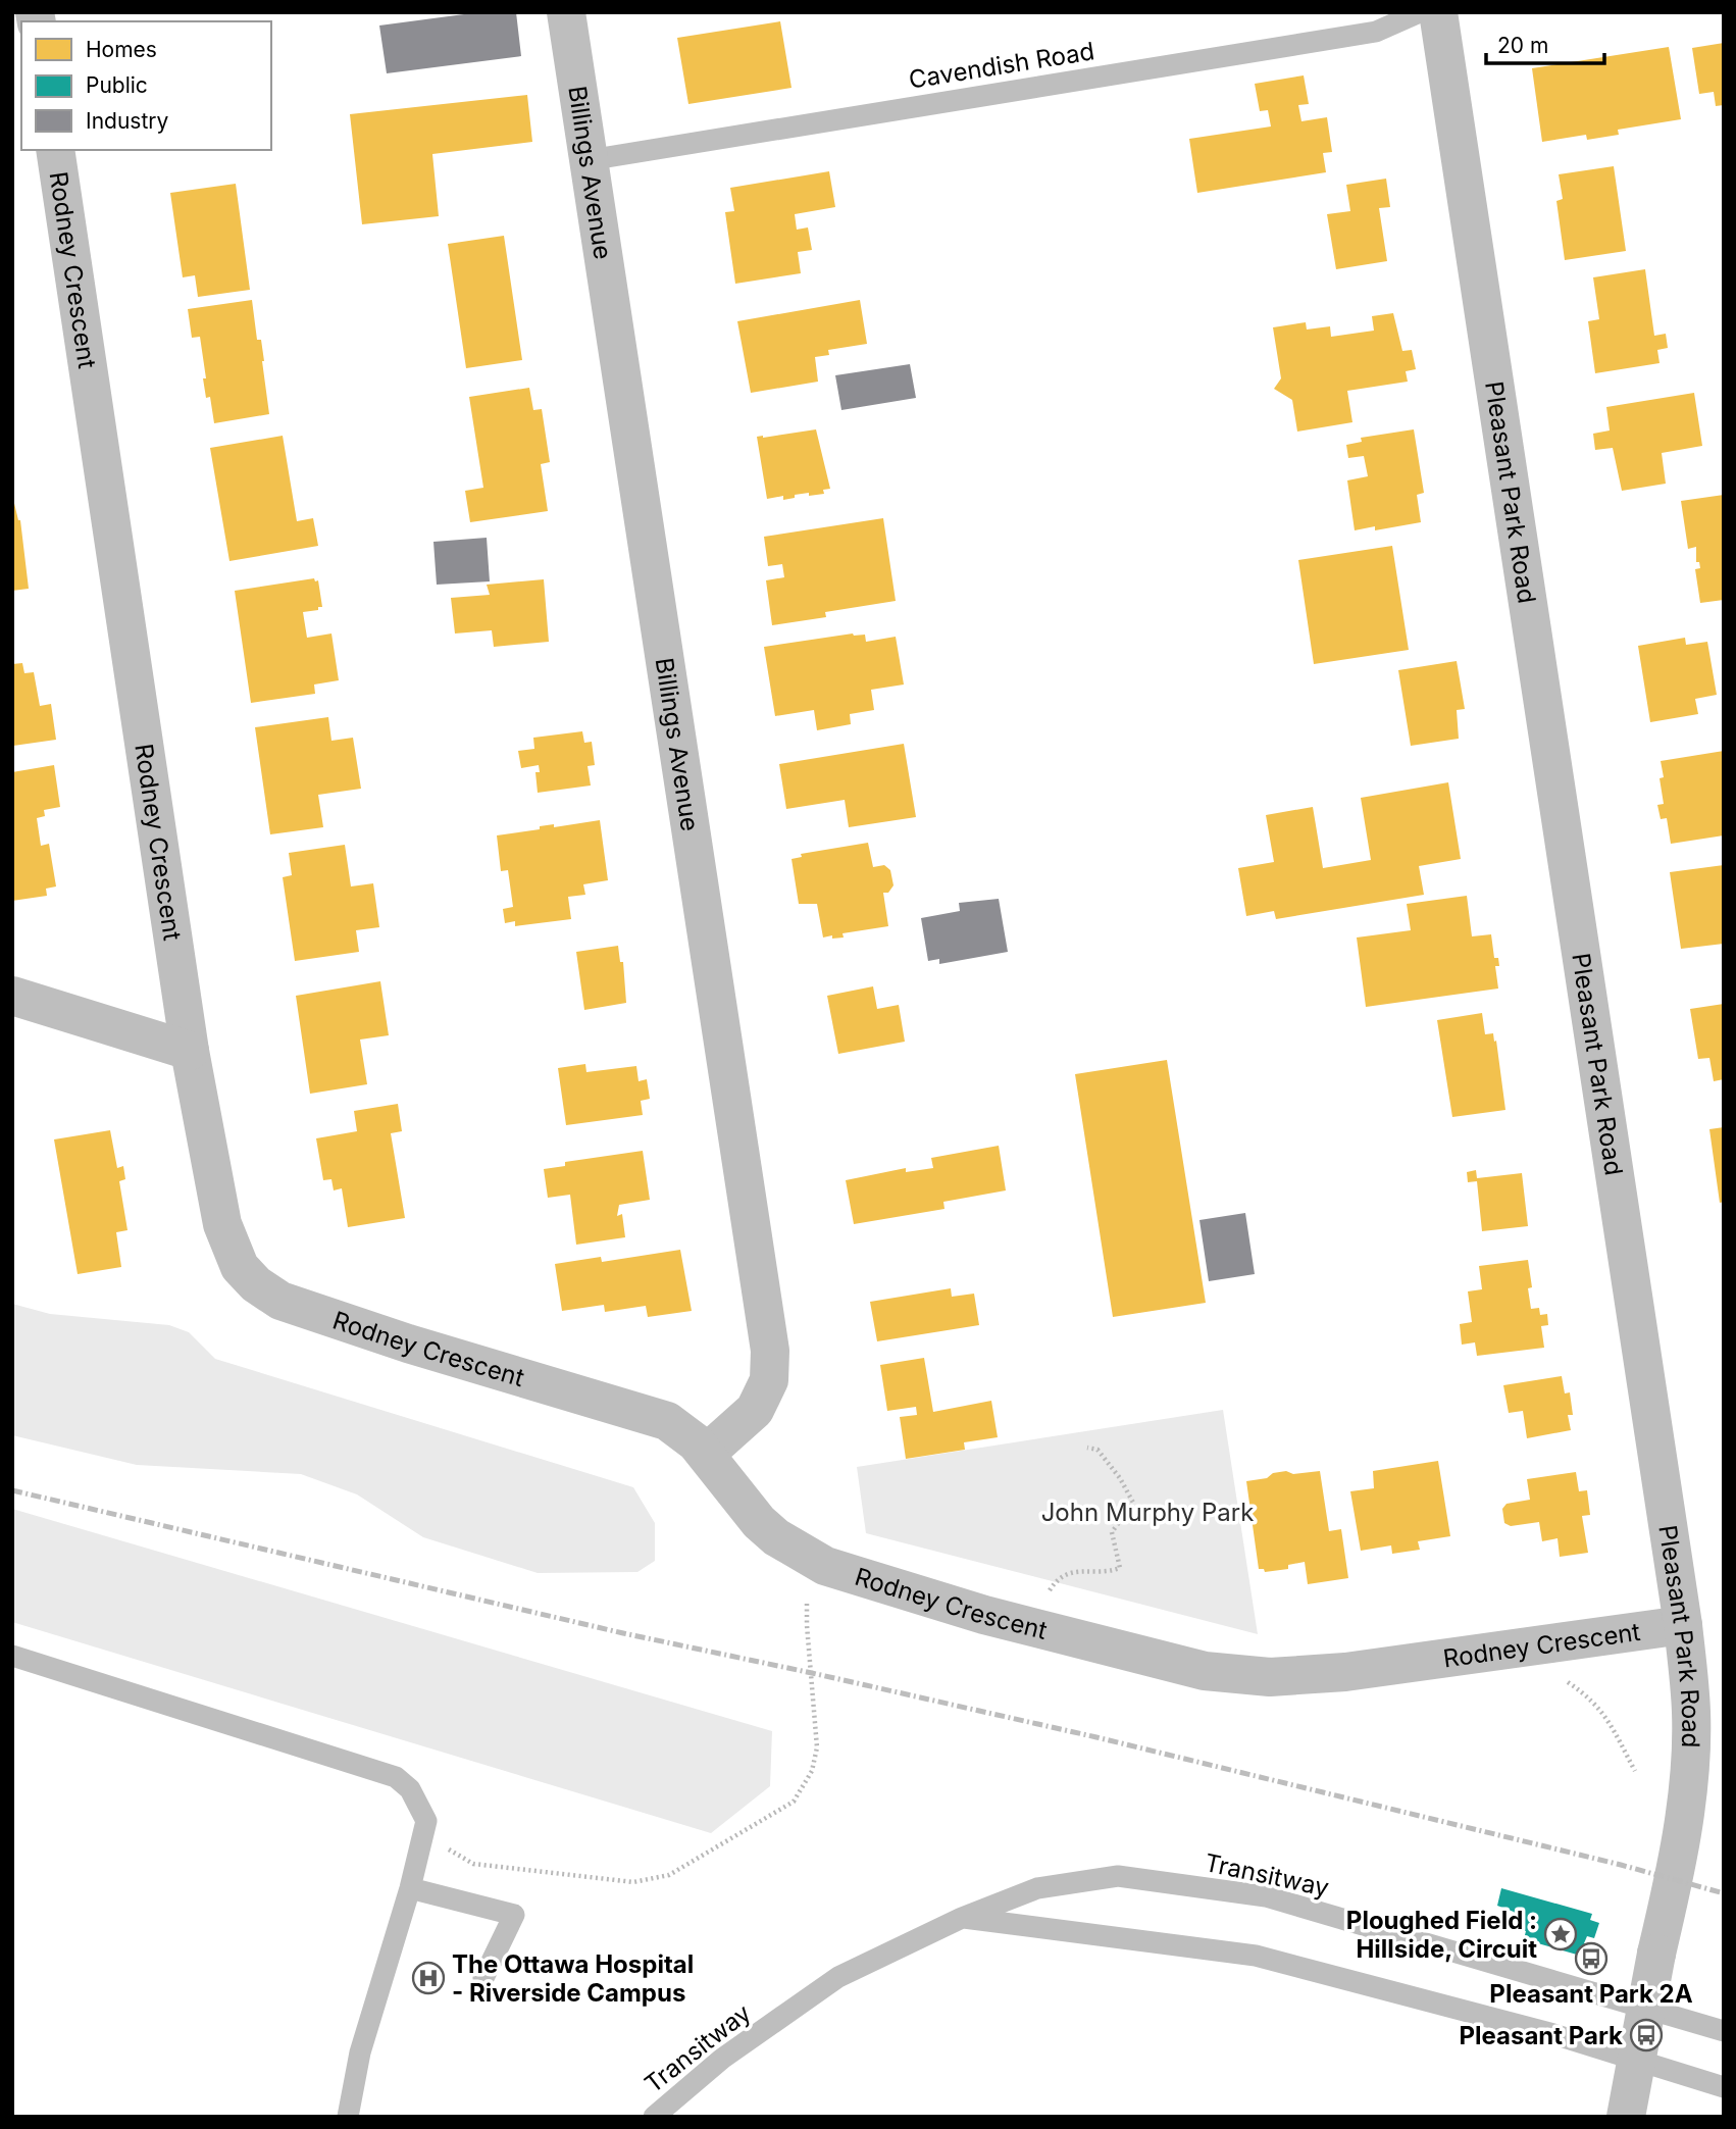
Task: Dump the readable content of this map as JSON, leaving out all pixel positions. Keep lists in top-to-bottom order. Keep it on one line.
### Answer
{"streets":{"street":["Billings Avenue","Rodney Crescent","Pleasant Park Road"],"lane":["Cavendish Road","Transitway"]},"crossings":[["Cavendish Road","Billings Avenue"],["Billings Avenue","Rodney Crescent"],["Rodney Crescent","Pleasant Park Road"]],"parks":["John Murphy Park"],"places":{"place":["Ploughed Field : Hillside, Circuit"],"bus stop":["Pleasant Park 2A","Pleasant Park"],"hospital":["The Ottawa Hospital - Riverside Campus"]},"legend":["Homes","Public","Industry"],"scale_bar":"20 m"}
